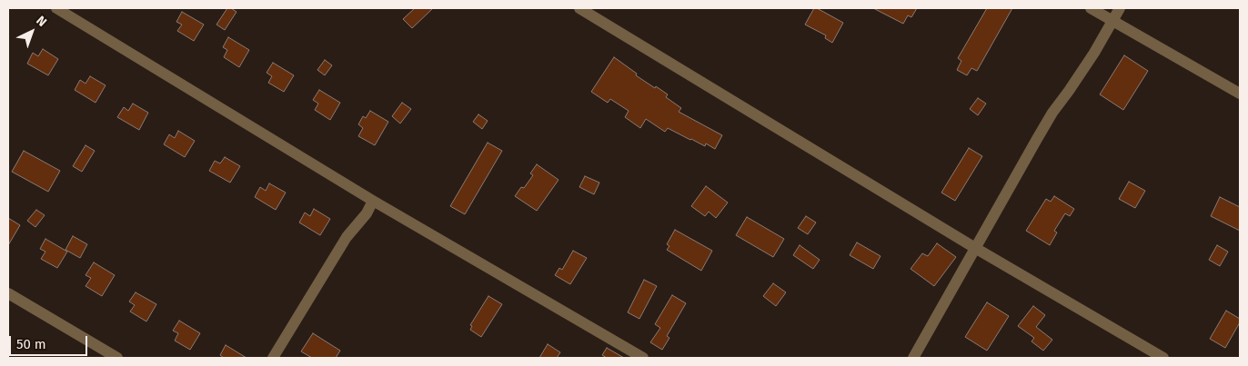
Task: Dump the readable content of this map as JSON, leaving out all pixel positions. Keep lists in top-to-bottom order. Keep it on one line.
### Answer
{"scale_bar":"50 m","north":"top right"}
